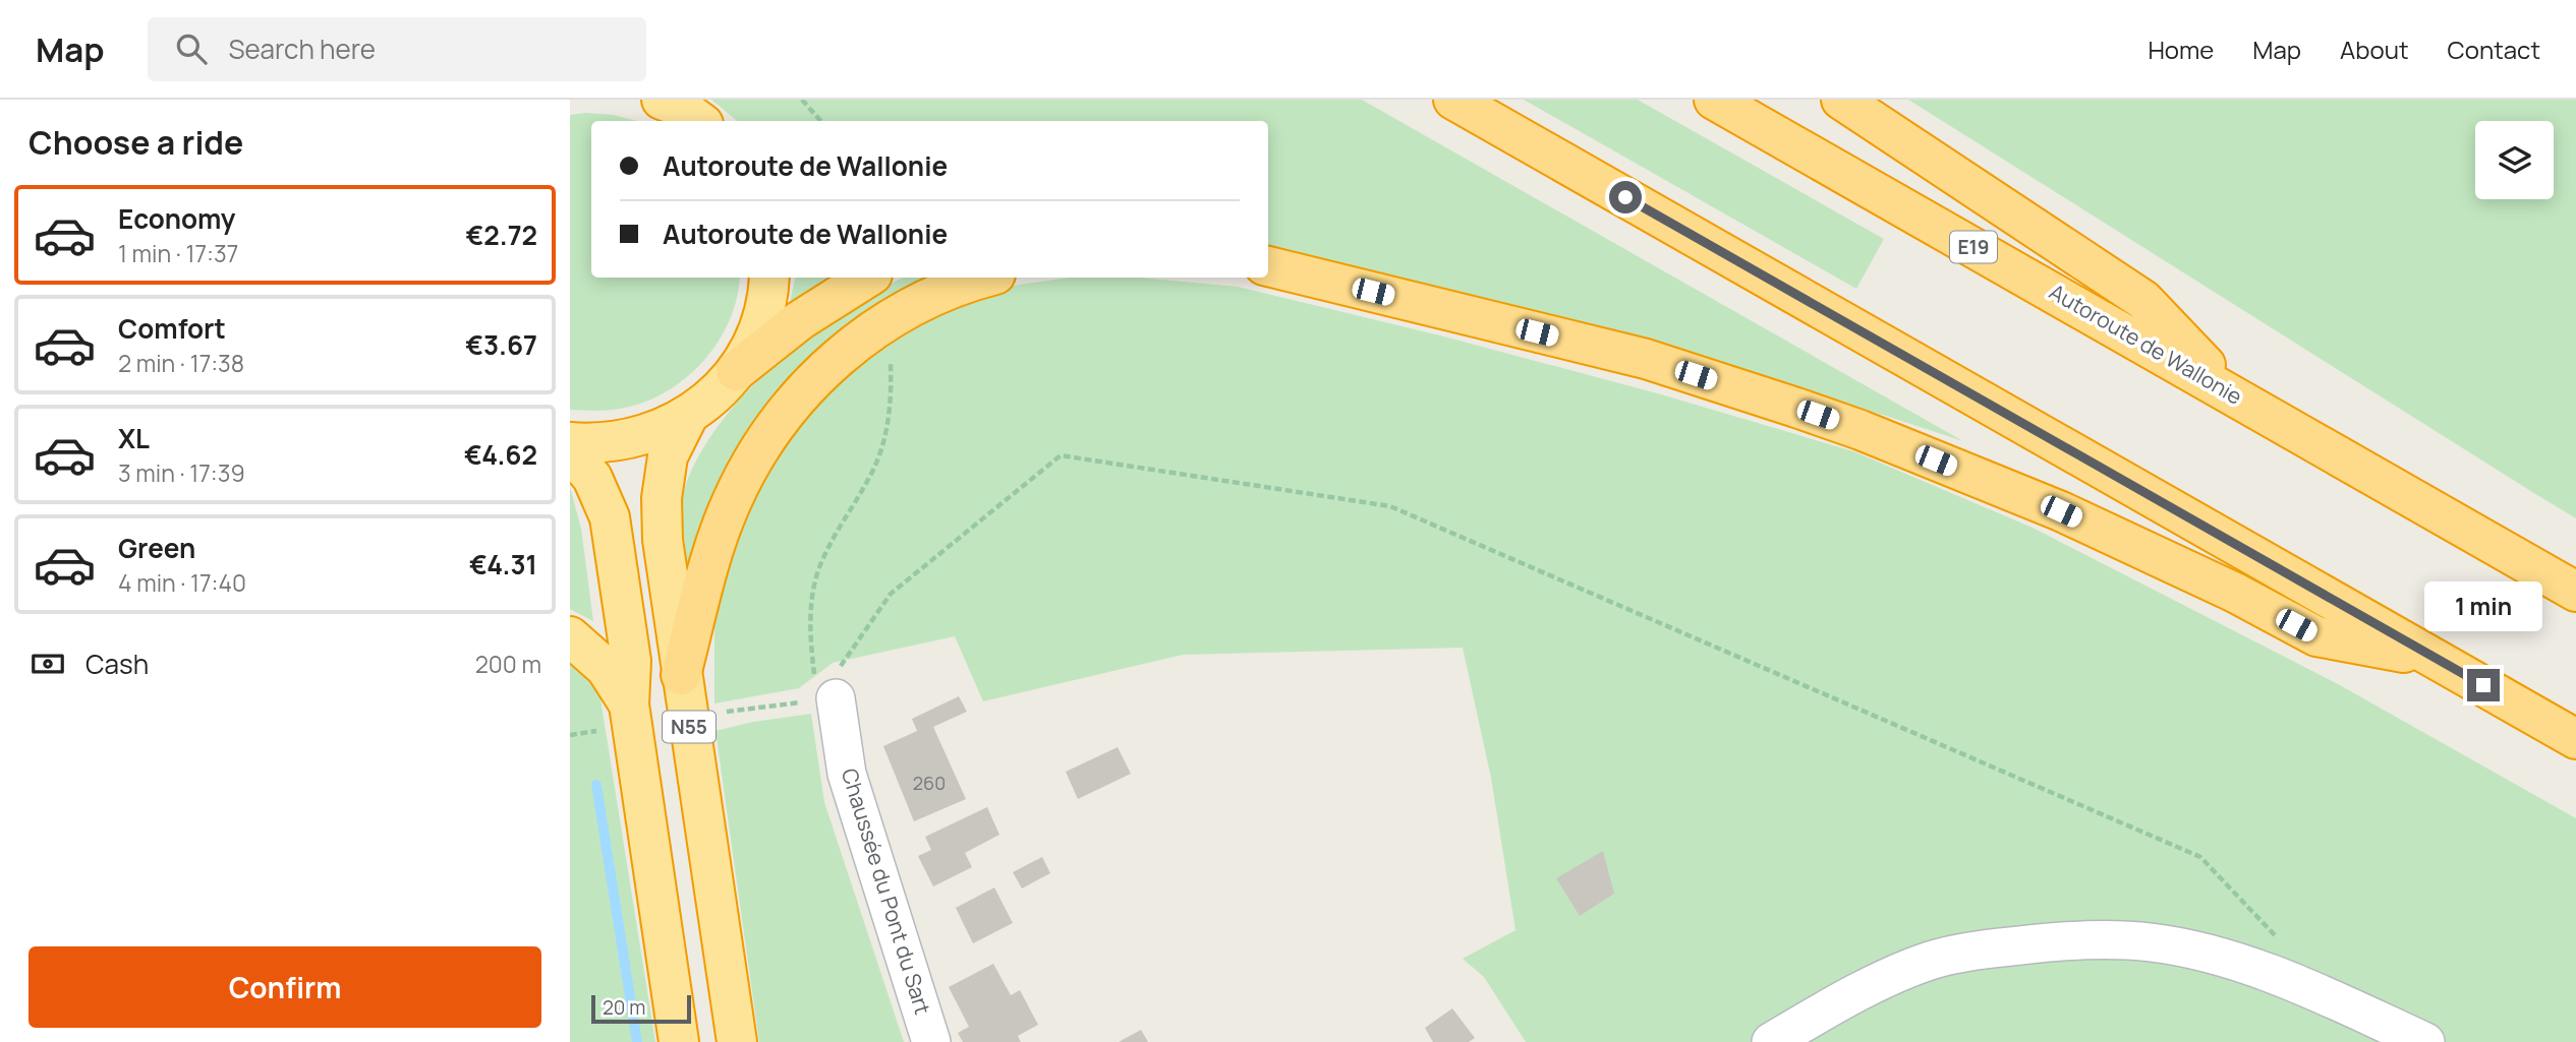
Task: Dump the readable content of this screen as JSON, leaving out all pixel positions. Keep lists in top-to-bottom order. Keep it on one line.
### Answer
{"streets":{"highway":["E19","Autoroute de Wallonie","N55"],"street":["Chaussée du Pont du Sart"]},"house_numbers":["260"],"scale_bar":"20 m","page":{"header":"Map","search":"Search here","nav":["Home","Map","About","Contact"],"heading":"Choose a ride","banner":["Autoroute de Wallonie","Autoroute de Wallonie"],"list":[{"name":"Economy","note":"1 min · 17:37","value":"€2.72"},{"name":"Comfort","note":"2 min · 17:38","value":"€3.67"},{"name":"XL","note":"3 min · 17:39","value":"€4.62"},{"name":"Green","note":"4 min · 17:40","value":"€4.31"}],"bubble":"1 min","pay":["Cash","200 m"],"buttons":"Confirm","scale":"20 m"}}
